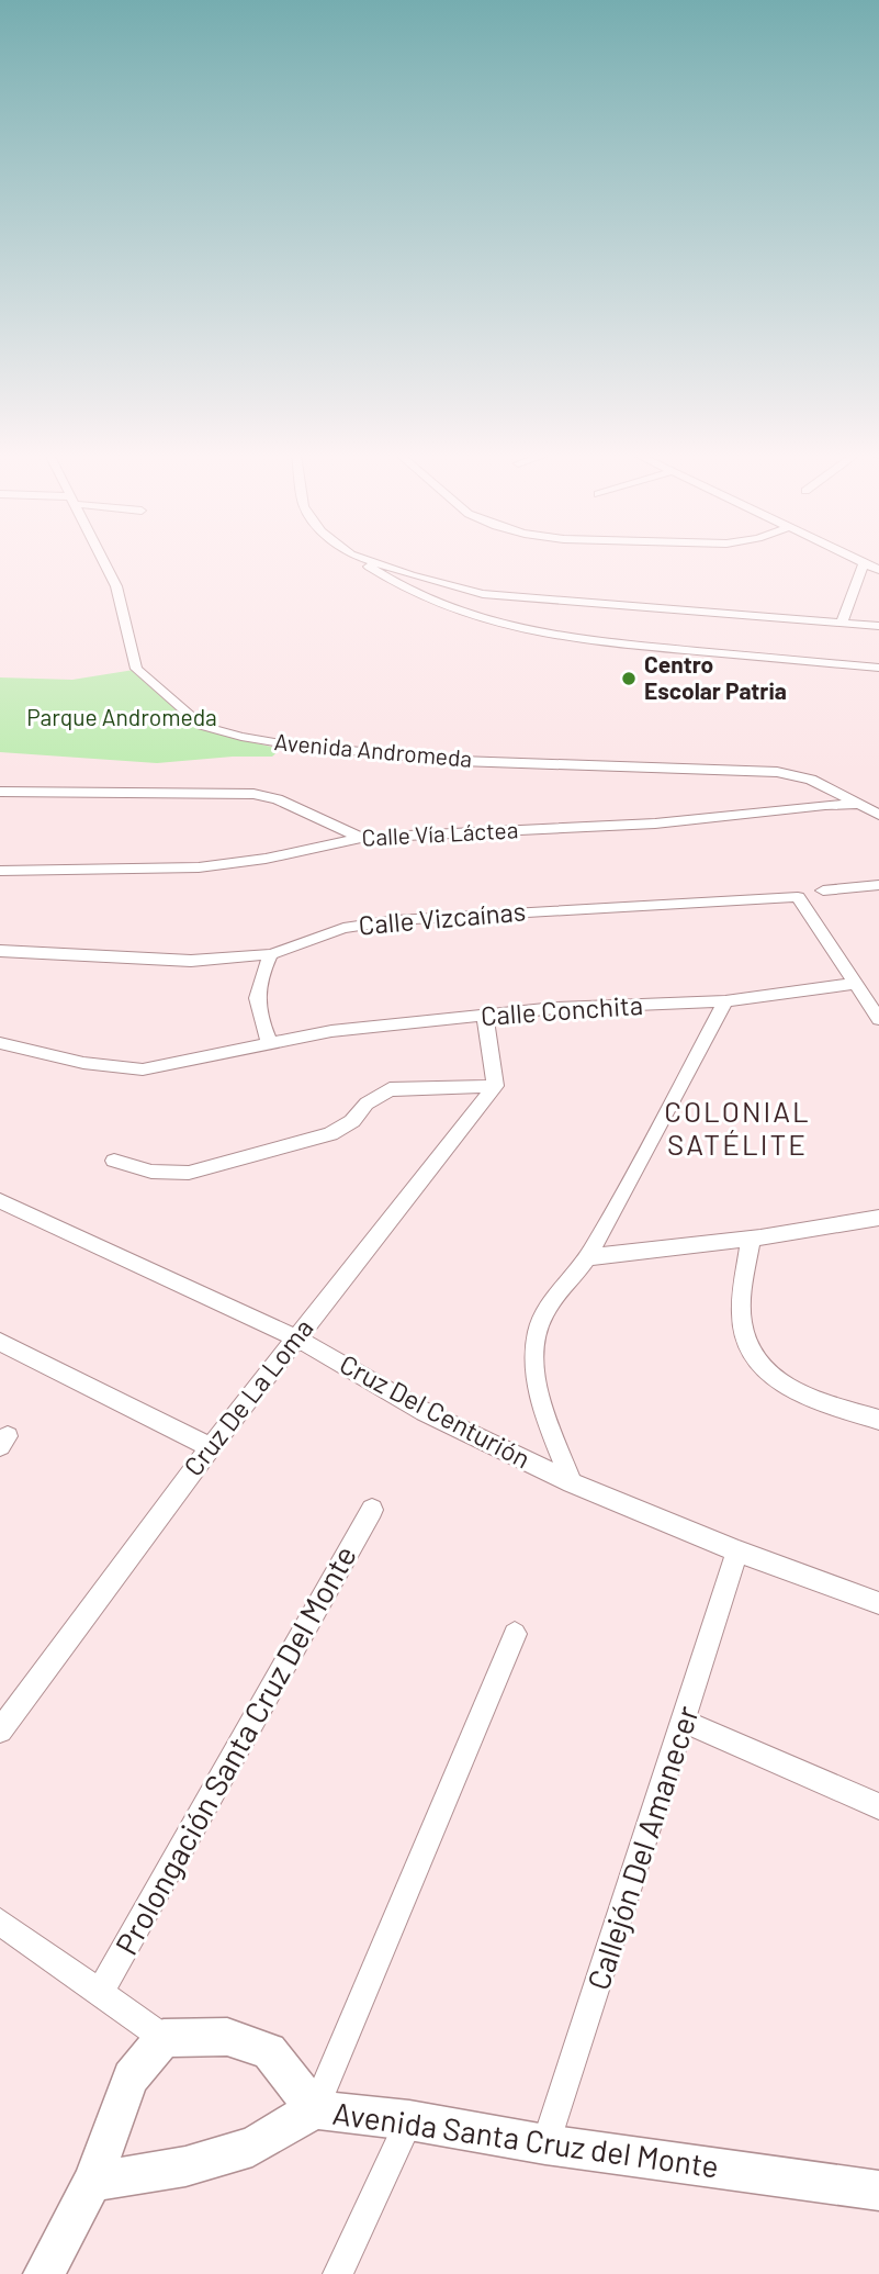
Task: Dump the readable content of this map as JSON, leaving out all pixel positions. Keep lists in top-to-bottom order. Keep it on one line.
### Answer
{"streets":{"street":["Avenida Andromeda","Calle Vía Láctea","Calle Vizcaínas","Calle Conchita","Cruz De La Loma","Cruz Del Centurión","Prolongación Santa Cruz Del Monte","Callejón Del Amanecer","Avenida Santa Cruz del Monte"]},"crossings":[["Avenida Andromeda","Calle Vía Láctea"],["Calle Vizcaínas","Calle Conchita"],["Cruz De La Loma","Cruz Del Centurión"],["Cruz Del Centurión","Callejón Del Amanecer"],["Callejón Del Amanecer","Avenida Santa Cruz del Monte"]],"districts":["COLONIAL SATÉLITE"],"parks":["Parque Andromeda"],"places":["Centro Escolar Patria"]}
